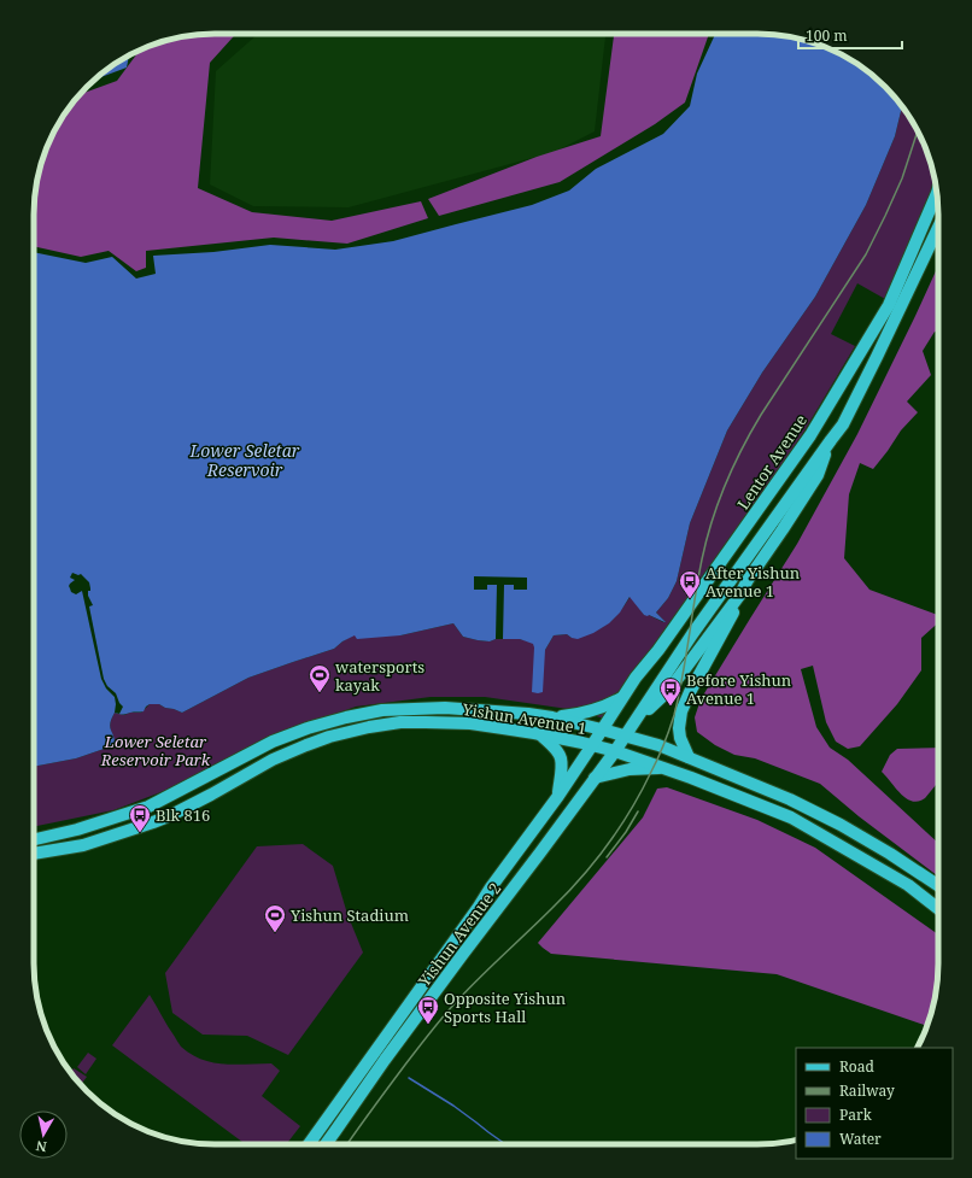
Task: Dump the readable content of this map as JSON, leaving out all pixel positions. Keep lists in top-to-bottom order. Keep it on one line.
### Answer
{"streets":{"main road":["Lentor Avenue","Yishun Avenue 1","Yishun Avenue 2"]},"crossings":[["Lentor Avenue","Yishun Avenue 1"],["Lentor Avenue","Yishun Avenue 2"],["Yishun Avenue 1","Yishun Avenue 2"]],"water":["Lower Seletar Reservoir"],"parks":["Lower Seletar Reservoir Park"],"places":{"bus stop":["After Yishun Avenue 1","Before Yishun Avenue 1","Blk 816","Opposite Yishun Sports Hall"],"sports":["watersports kayak","Yishun Stadium"]},"legend":["Road","Railway","Park","Water"],"scale_bar":"100 m","north":"bottom"}
